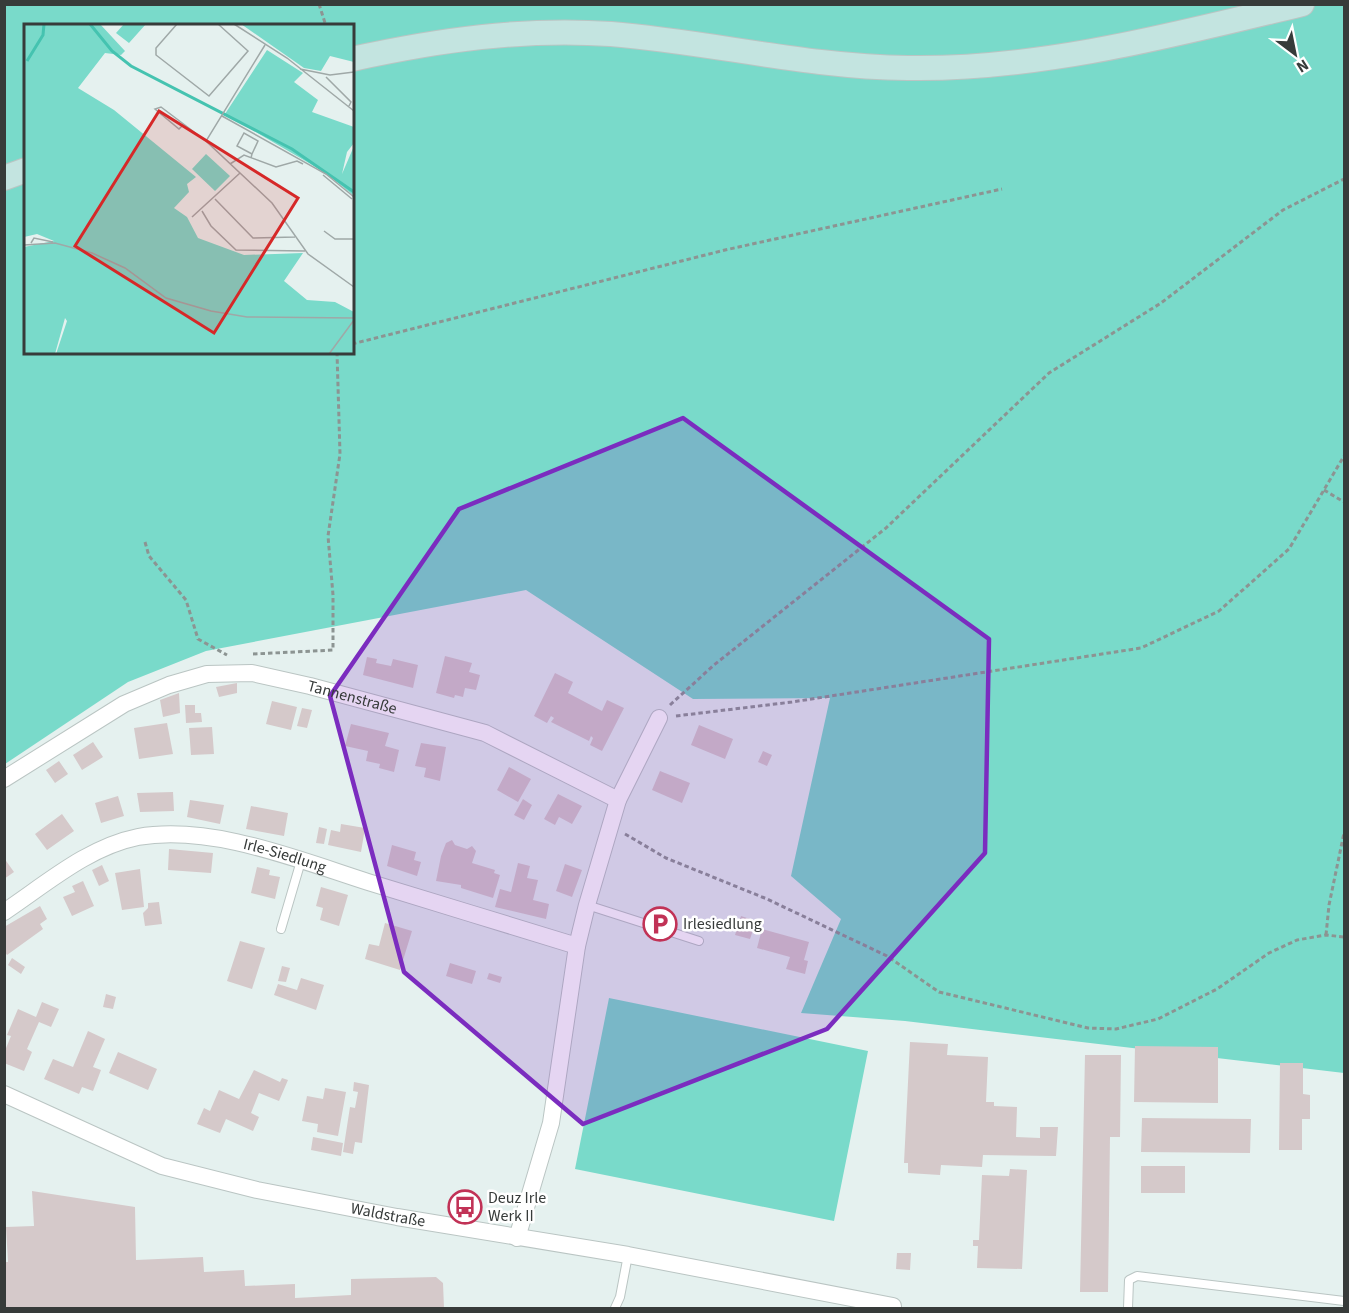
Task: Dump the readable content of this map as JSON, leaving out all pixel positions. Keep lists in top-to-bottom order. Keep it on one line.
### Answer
{"streets":{"street":["Tannenstraße","Irle-Siedlung","Waldstraße"]},"places":{"parking":["Irlesiedlung"],"bus stop":["Deuz Irle Werk II"]},"north":"bottom right"}
